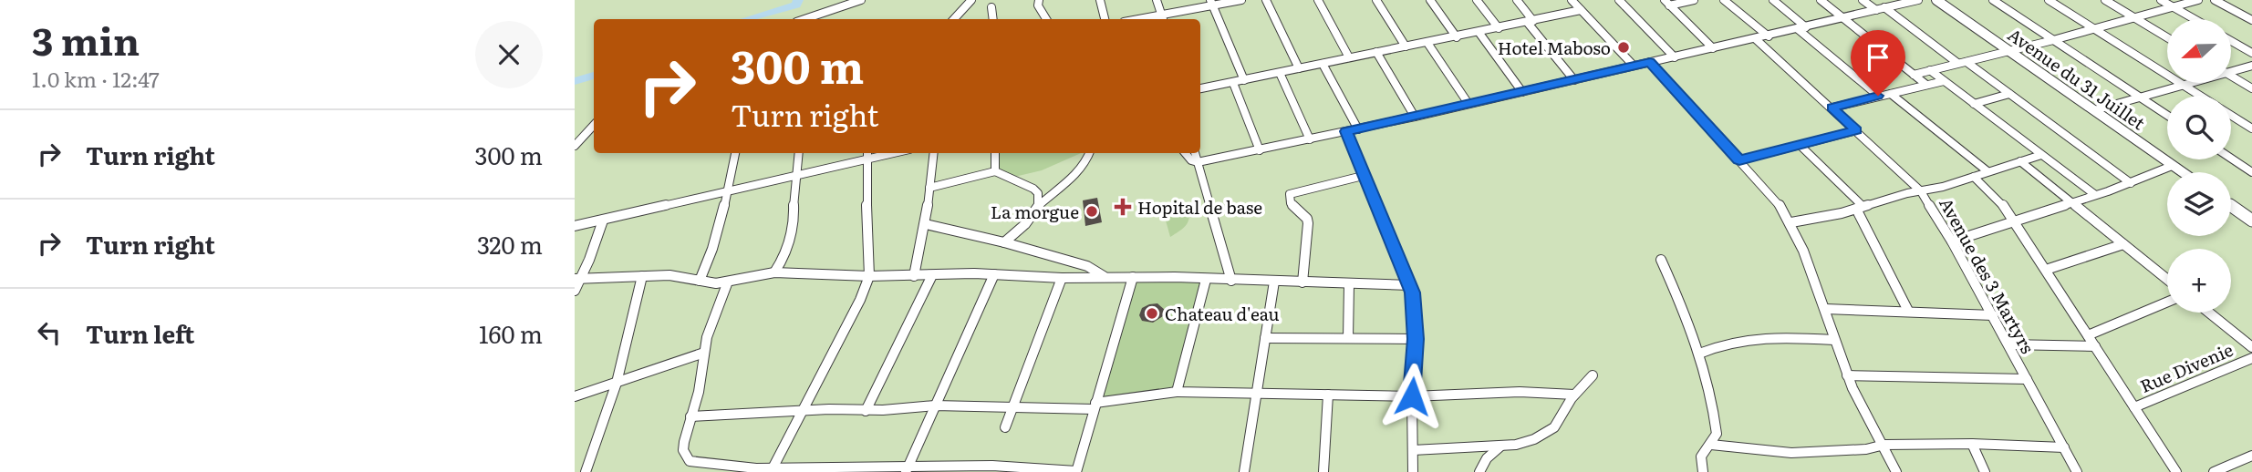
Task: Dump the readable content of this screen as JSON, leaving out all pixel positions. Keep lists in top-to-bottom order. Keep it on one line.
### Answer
{"streets":{"street":["Avenue du 31 Juillet","Avenue des 3 Martyrs","Rue Divenie"]},"places":{"other":["Hotel Maboso","La morgue","Chateau d'eau"],"health":["Hopital de base"]},"north":"left","page":{"heading":["3 min","1.0 km · 12:47"],"map_buttons":"+","turn":["300 m","Turn right"],"list":[{"name":"Turn right","value":"300 m"},{"name":"Turn right","value":"320 m"},{"name":"Turn left","value":"160 m"}]}}
